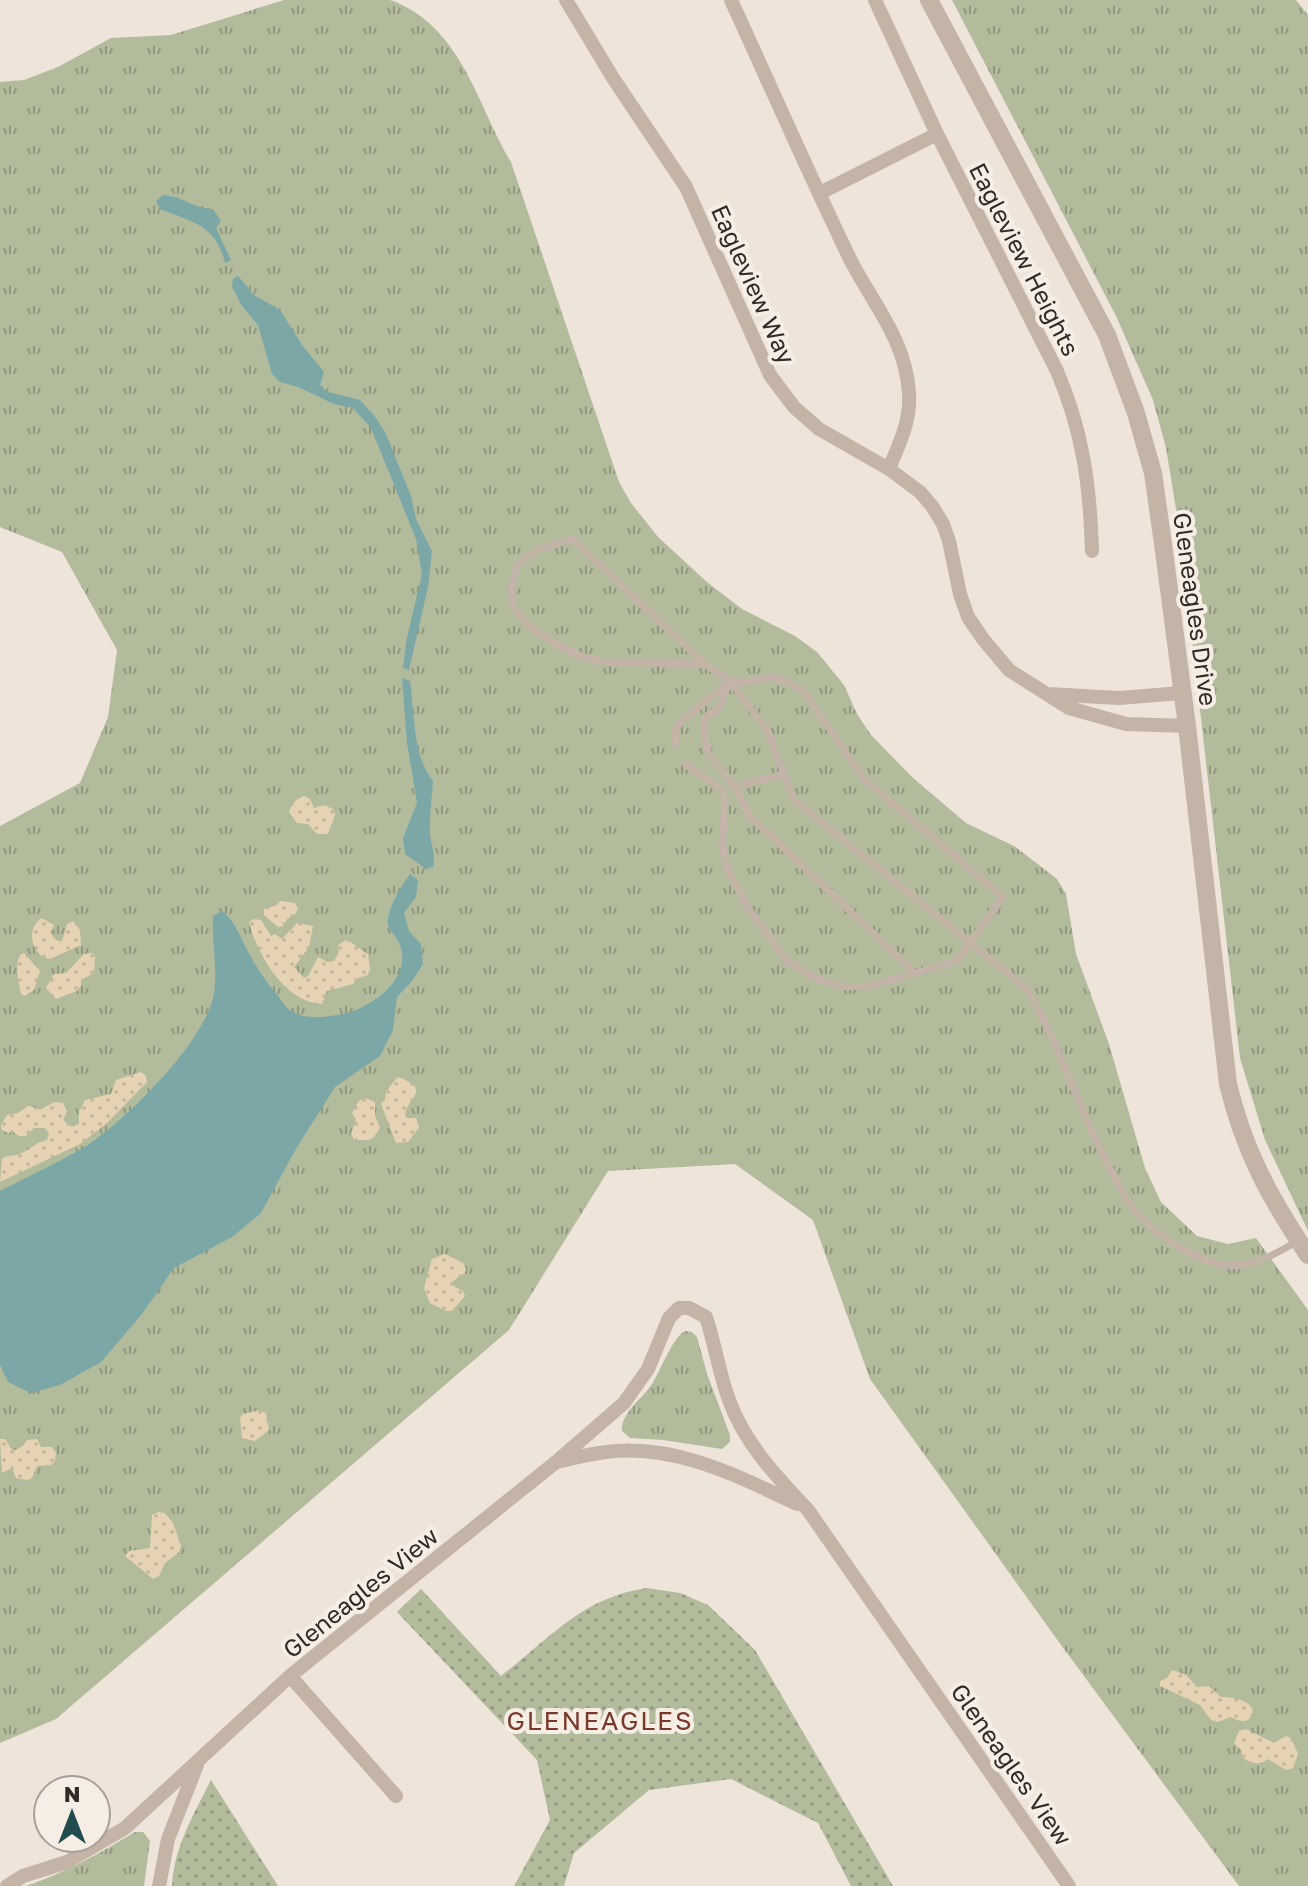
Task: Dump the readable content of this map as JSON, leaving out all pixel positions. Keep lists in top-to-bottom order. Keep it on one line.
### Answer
{"streets":{"street":["Eagleview Heights","Eagleview Way","Gleneagles Drive","Gleneagles View"]},"crossings":[["Eagleview Way","Gleneagles Drive"]],"districts":["GLENEAGLES"],"north":"top"}
